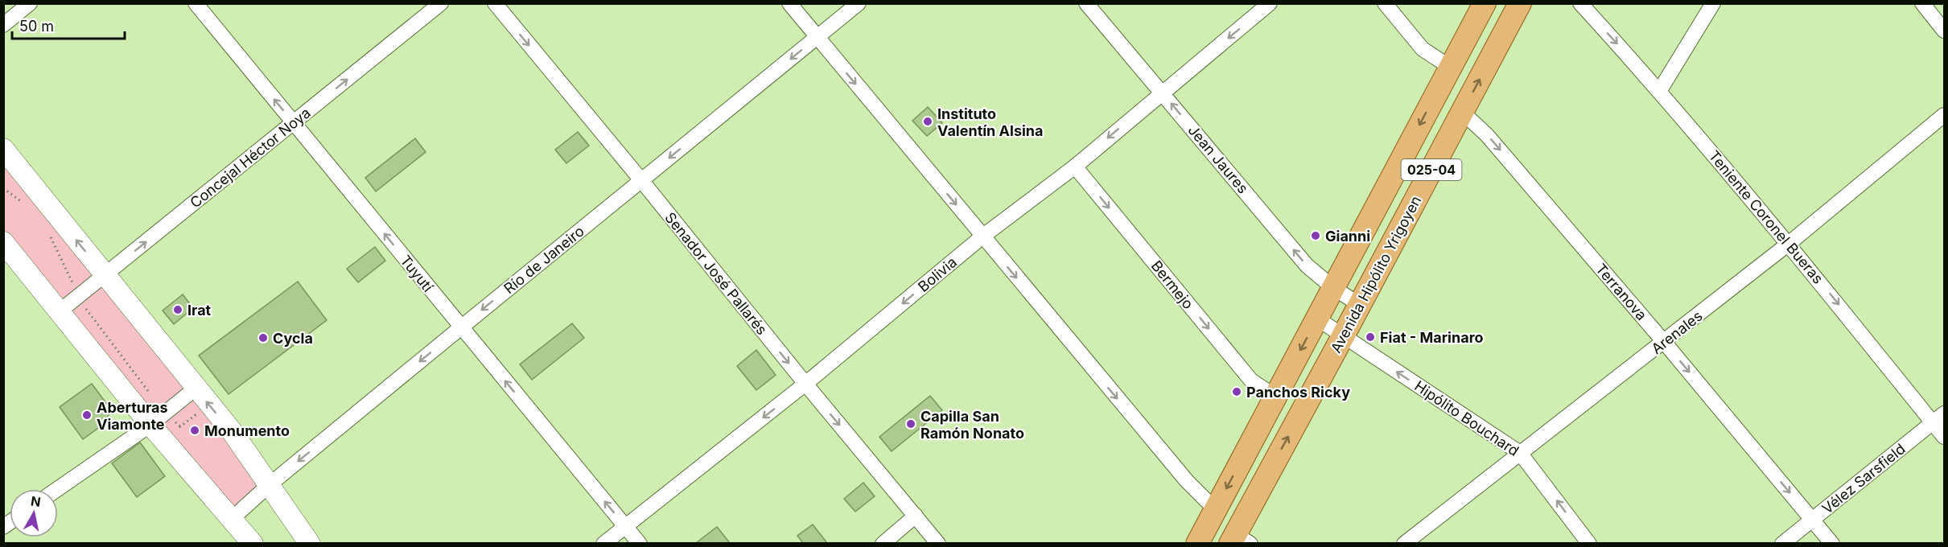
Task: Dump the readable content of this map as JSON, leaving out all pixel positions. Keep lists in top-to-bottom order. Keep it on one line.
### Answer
{"streets":{"main road":["025-04","Avenida Hipólito Yrigoyen"],"street":["Concejal Héctor Noya","Jean Jaures","Teniente Coronel Bueras","Río de Janeiro","Tuyutí","Senador José Pallarés","Bolivia","Bermejo","Terranova","Arenales","Hipólito Bouchard","Vélez Sarsfield"]},"crossings":[["Concejal Héctor Noya","Tuyutí"],["Jean Jaures","025-04"],["Jean Jaures","Bolivia"],["Jean Jaures","Avenida Hipólito Yrigoyen"],["025-04","Bermejo"],["Teniente Coronel Bueras","Arenales"],["Teniente Coronel Bueras","Vélez Sarsfield"],["Río de Janeiro","Tuyutí"],["Río de Janeiro","Senador José Pallarés"],["Tuyutí","Bolivia"],["Senador José Pallarés","Bolivia"],["Bolivia","Bermejo"],["Avenida Hipólito Yrigoyen","Terranova"],["Avenida Hipólito Yrigoyen","Hipólito Bouchard"],["Terranova","Arenales"],["Terranova","Vélez Sarsfield"],["Arenales","Hipólito Bouchard"]],"one_way":["Concejal Héctor Noya","Jean Jaures","Teniente Coronel Bueras","Río de Janeiro","Tuyutí","Senador José Pallarés","Bolivia","Terranova","Hipólito Bouchard"],"places":["Instituto Valentín Alsina","Gianni","Irat","Fiat - Marinaro","Cycla","Panchos Ricky","Aberturas Viamonte","Capilla San Ramón Nonato","Monumento"],"scale_bar":"50 m","north":"top"}
